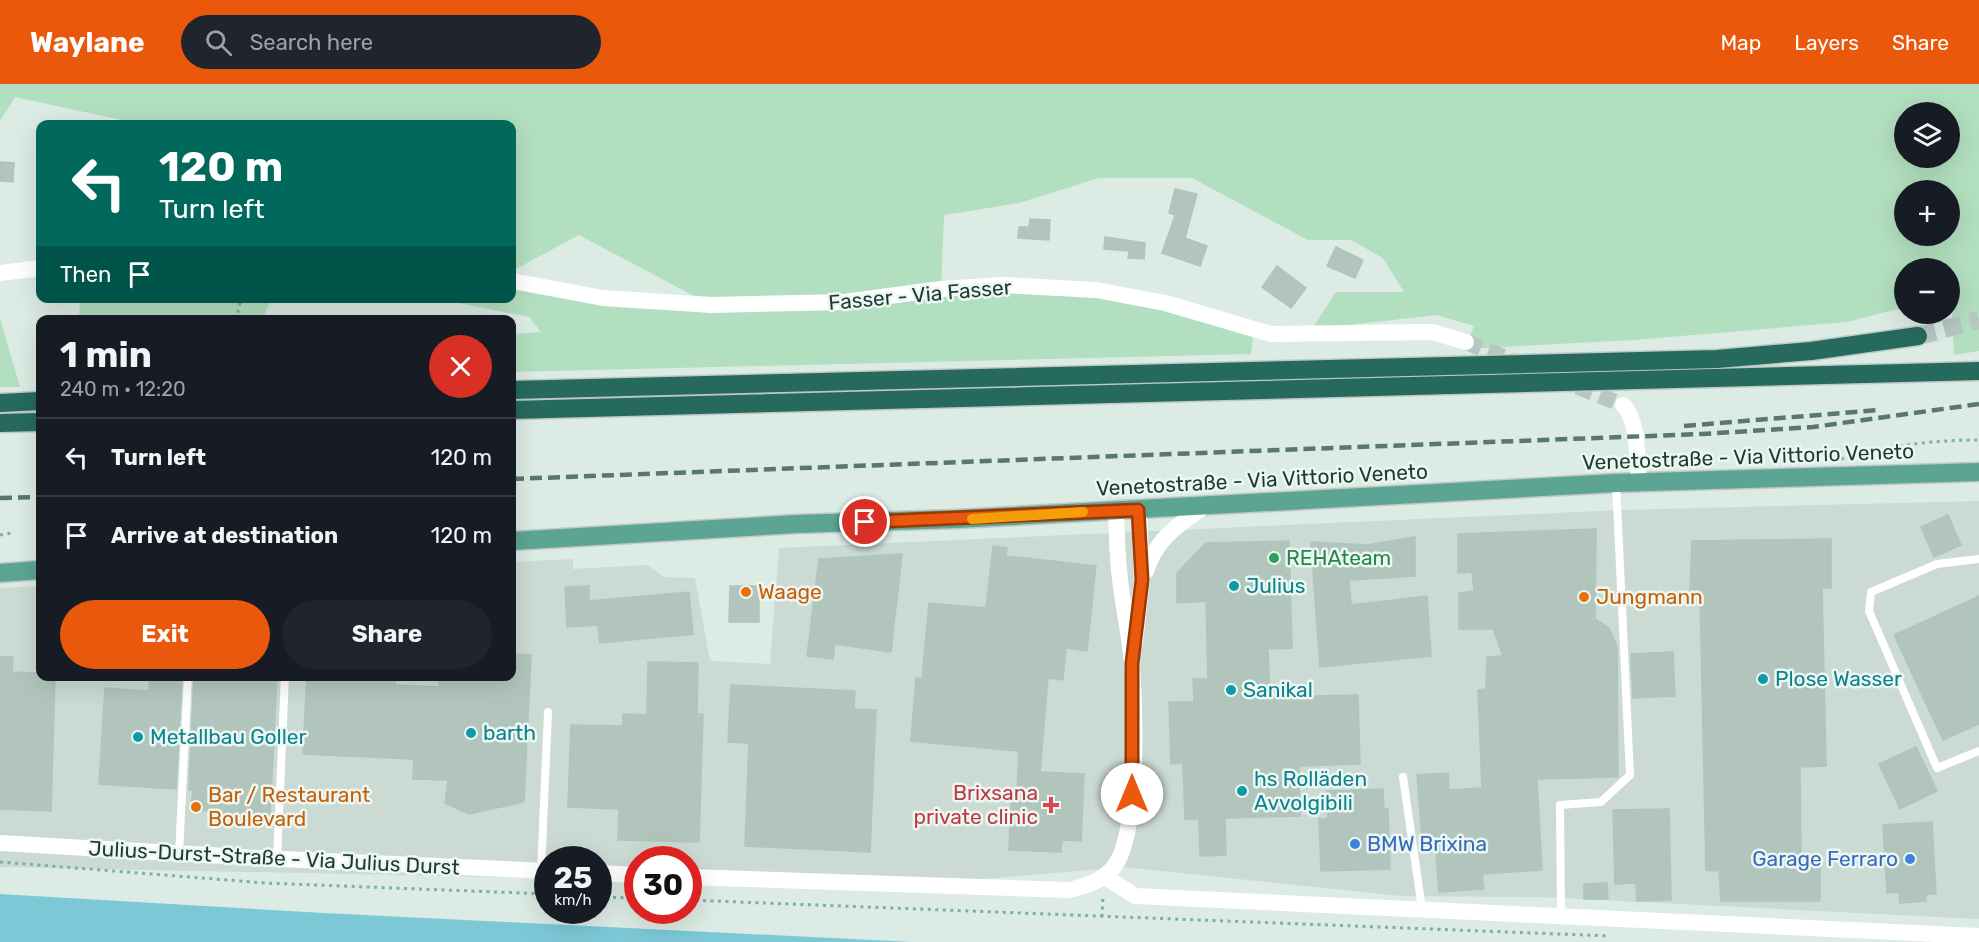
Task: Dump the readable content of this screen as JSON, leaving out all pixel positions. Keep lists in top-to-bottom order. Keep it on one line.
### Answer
{"streets":{"main road":["Venetostraße - Via Vittorio Veneto"],"street":["Fasser - Via Fasser","Julius-Durst-Straße - Via Julius Durst"]},"places":{"other":["REHAteam","Julius","Waage","Jungmann","Plose Wasser","Sanikal","barth","Metallbau Goller","hs Rolläden Avvolgibili","Bar / Restaurant Boulevard","BMW Brixina","Garage Ferraro"],"health":["Brixsana private clinic"]},"page":{"header":"Waylane","search":"Search here","nav":["Map","Layers","Share"],"map_buttons":["+","−"],"turn":["120 m","Turn left"],"then":"Then","heading":["1 min","240 m · 12:20"],"list":[{"name":"Turn left","value":"120 m"},{"name":"Arrive at destination","value":"120 m"}],"buttons":["Exit","Share"],"speed":"25 km/h","limit":"30"}}
